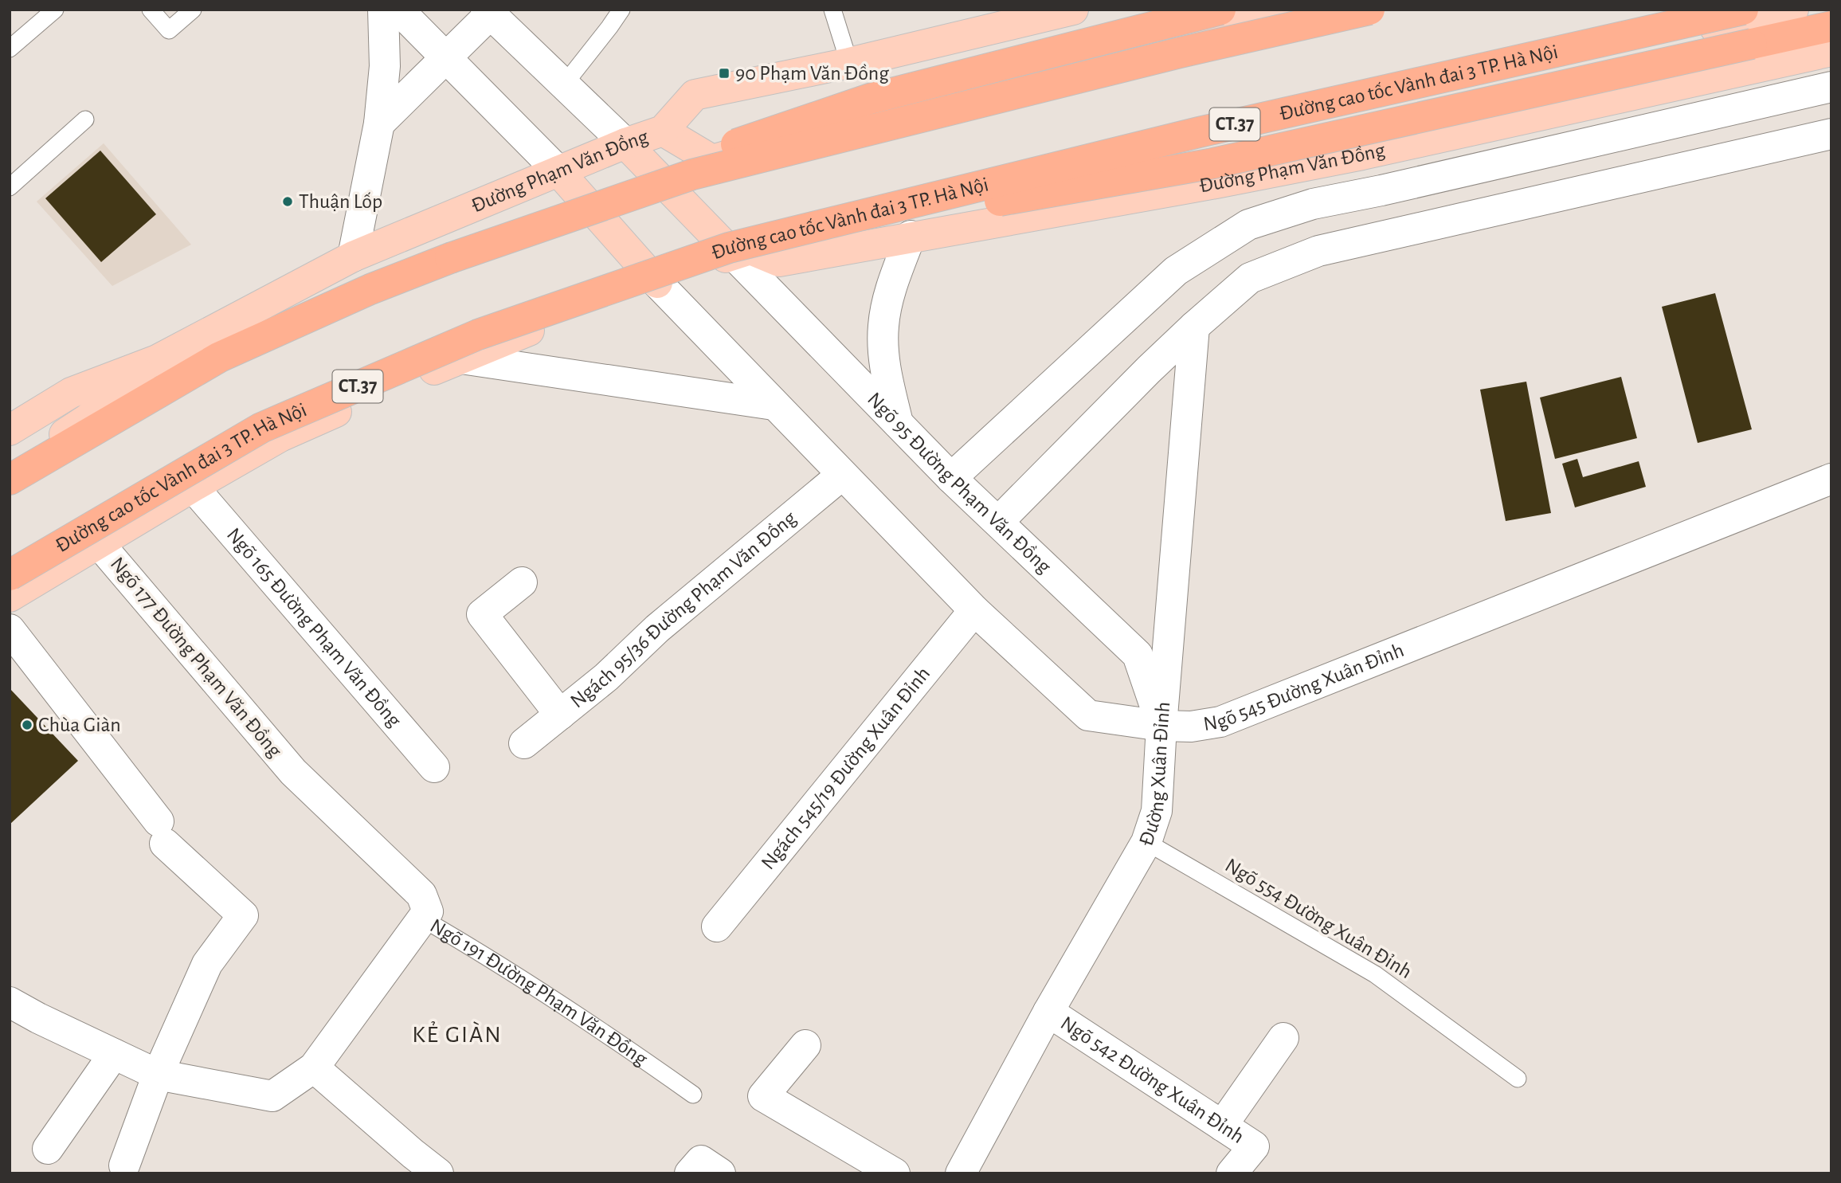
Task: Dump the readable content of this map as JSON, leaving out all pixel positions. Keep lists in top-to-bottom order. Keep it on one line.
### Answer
{"streets":{"highway":["Đường cao tốc Vành đai 3 TP. Hà Nội","CT.37"],"main road":["Đường Phạm Văn Đồng"],"street":["Ngõ 95 Đường Phạm Văn Đồng","Ngách 95/36 Đường Phạm Văn Đồng","Ngõ 165 Đường Phạm Văn Đồng","Ngõ 177 Đường Phạm Văn Đồng","Ngõ 545 Đường Xuân Đỉnh","Ngách 545/19 Đường Xuân Đỉnh","Đường Xuân Đỉnh","Ngõ 191 Đường Phạm Văn Đồng","Ngõ 542 Đường Xuân Đỉnh"],"lane":["Ngõ 554 Đường Xuân Đỉnh"]},"crossings":[["Đường cao tốc Vành đai 3 TP. Hà Nội","Đường Phạm Văn Đồng"],["Đường cao tốc Vành đai 3 TP. Hà Nội","Ngõ 95 Đường Phạm Văn Đồng"],["Đường Phạm Văn Đồng","Ngõ 95 Đường Phạm Văn Đồng"],["Ngõ 95 Đường Phạm Văn Đồng","Ngõ 545 Đường Xuân Đỉnh"],["Ngõ 95 Đường Phạm Văn Đồng","Đường Xuân Đỉnh"],["Ngách 95/36 Đường Phạm Văn Đồng","Ngõ 545 Đường Xuân Đỉnh"],["Ngõ 177 Đường Phạm Văn Đồng","Ngõ 191 Đường Phạm Văn Đồng"],["Ngõ 545 Đường Xuân Đỉnh","Ngách 545/19 Đường Xuân Đỉnh"],["Ngõ 545 Đường Xuân Đỉnh","Đường Xuân Đỉnh"],["Đường Xuân Đỉnh","Ngõ 554 Đường Xuân Đỉnh"],["Đường Xuân Đỉnh","Ngõ 542 Đường Xuân Đỉnh"]],"districts":["KẺ GIÀN"],"places":{"transit":["90 Phạm Văn Đồng"],"other":["Thuận Lốp","Chùa Giàn"]}}
